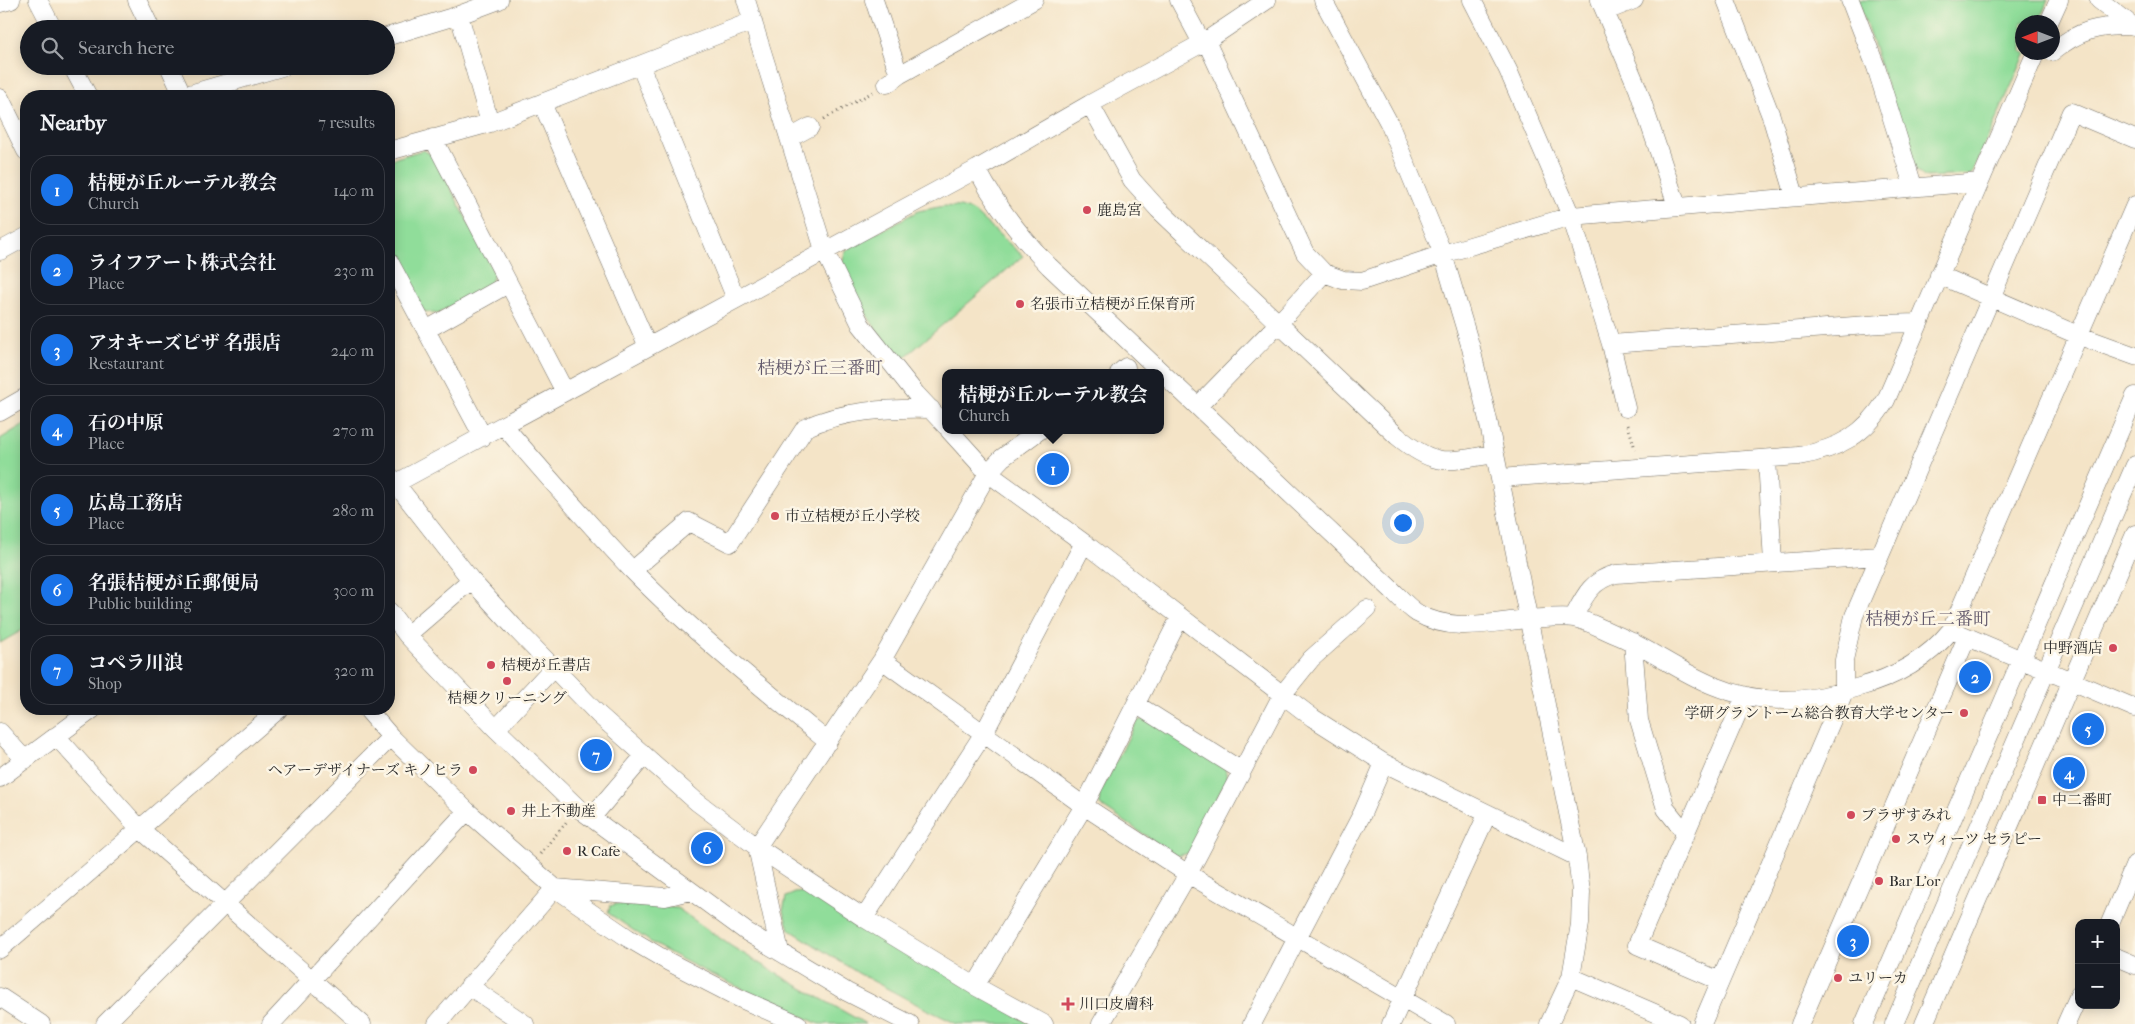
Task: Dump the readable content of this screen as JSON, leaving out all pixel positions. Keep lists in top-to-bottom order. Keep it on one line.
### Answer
{"districts":["桔梗が丘三番町","桔梗が丘二番町"],"places":{"other":["鹿島宮","名張市立桔梗が丘保育所","市立桔梗が丘小学校","中野酒店","桔梗が丘書店","桔梗クリーニング","学研グラントーム総合教育大学センター","ヘアーデザイナーズ キノヒラ","井上不動産","プラザすみれ","スウィーツ セラピー","R Cafe","Bar L'or","ユリーカ"],"transit":["中二番町"],"health":["川口皮膚科"]},"north":"left","page":{"search":"Search here","heading":["Nearby","7 results"],"list":[{"mark":"1","name":"桔梗が丘ルーテル教会","note":"Church","value":"140 m"},{"mark":"2","name":"ライフアート株式会社","note":"Place","value":"230 m"},{"mark":"3","name":"アオキーズピザ 名張店","note":"Restaurant","value":"240 m"},{"mark":"4","name":"石の中原","note":"Place","value":"270 m"},{"mark":"5","name":"広島工務店","note":"Place","value":"280 m"},{"mark":"6","name":"名張桔梗が丘郵便局","note":"Public building","value":"300 m"},{"mark":"7","name":"コペラ川浪","note":"Shop","value":"320 m"}],"popup":["桔梗が丘ルーテル教会","Church"],"pins":["1","2","5","7","4","6","3"],"map_buttons":["+","−"]}}
